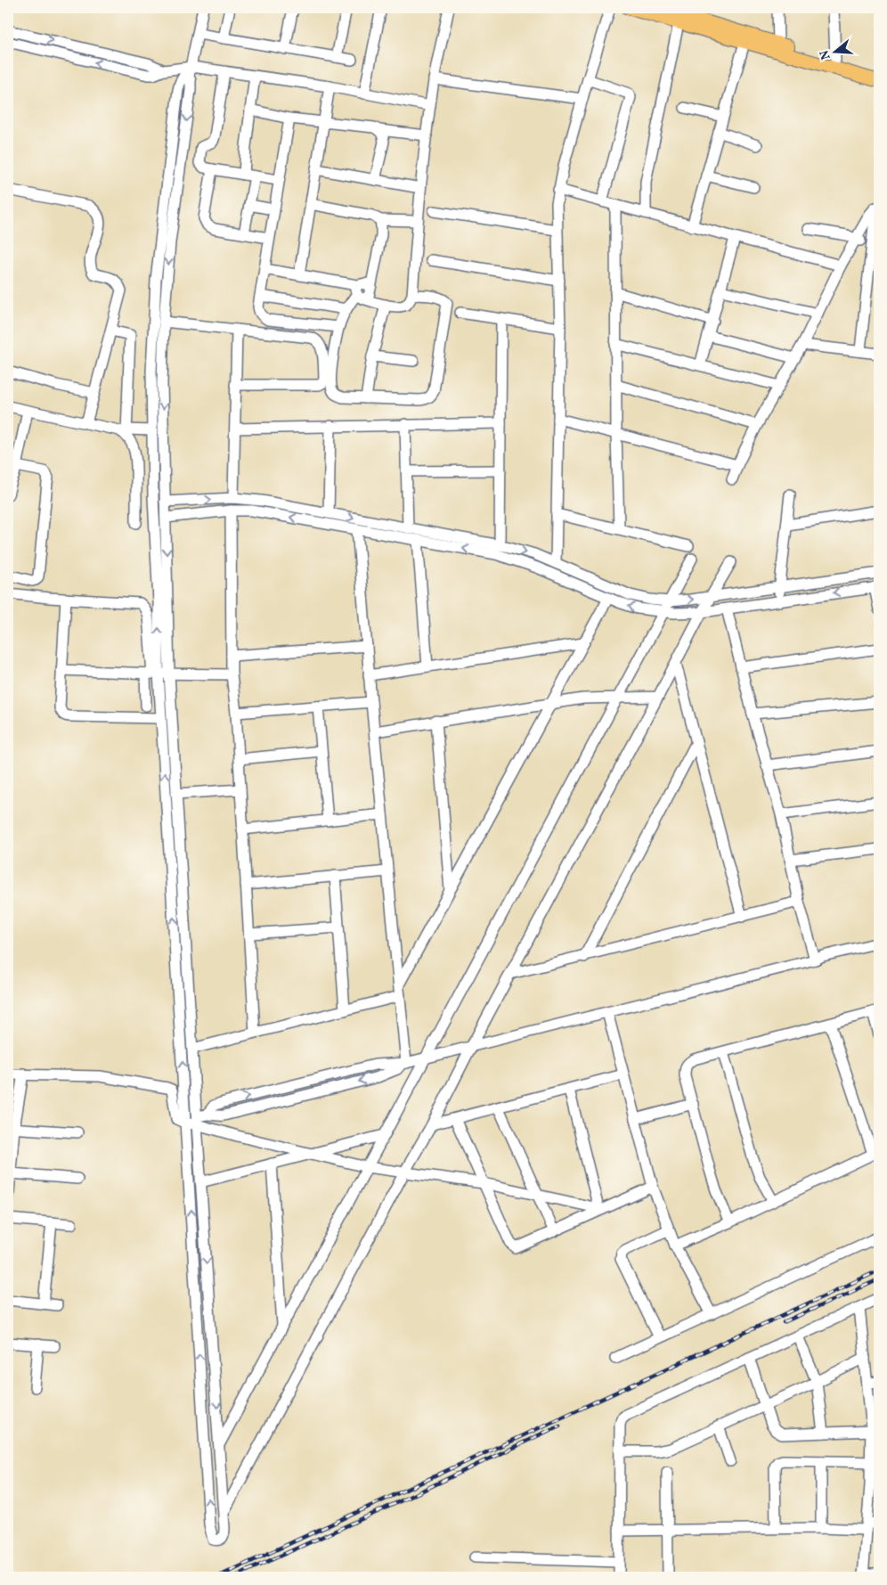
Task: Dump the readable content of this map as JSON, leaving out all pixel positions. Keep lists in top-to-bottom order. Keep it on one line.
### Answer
{"north":"left"}
